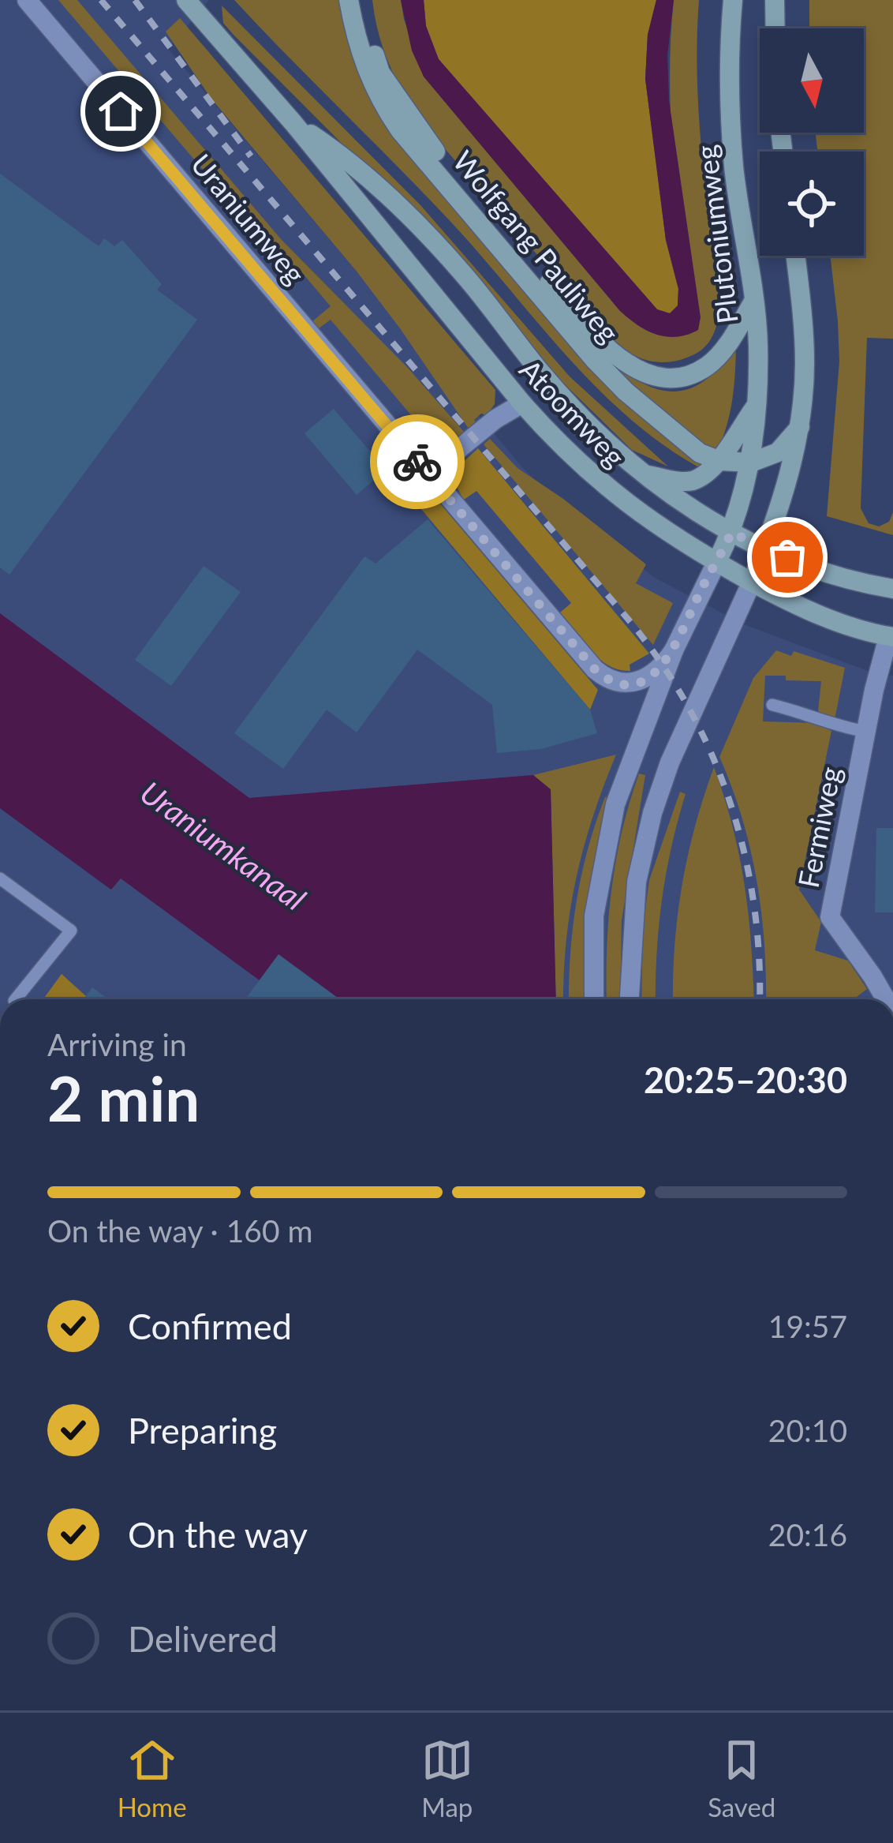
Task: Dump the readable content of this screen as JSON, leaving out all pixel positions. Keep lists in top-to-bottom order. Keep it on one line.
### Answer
{"streets":{"main road":["Plutoniumweg","Wolfgang Pauliweg","Atoomweg"],"street":["Uraniumweg","Fermiweg"]},"crossings":[["Uraniumweg","Plutoniumweg"],["Plutoniumweg","Wolfgang Pauliweg"],["Plutoniumweg","Atoomweg"],["Atoomweg","Fermiweg"]],"water":["Uraniumkanaal"],"north":"bottom","page":{"heading":["2 min","Arriving in","20:25–20:30"],"bar":"On the way · 160 m","list":[["Confirmed","19:57"],["Preparing","20:10"],["On the way","20:16"],"Delivered"],"tabs":["Home","Map","Saved"]}}
